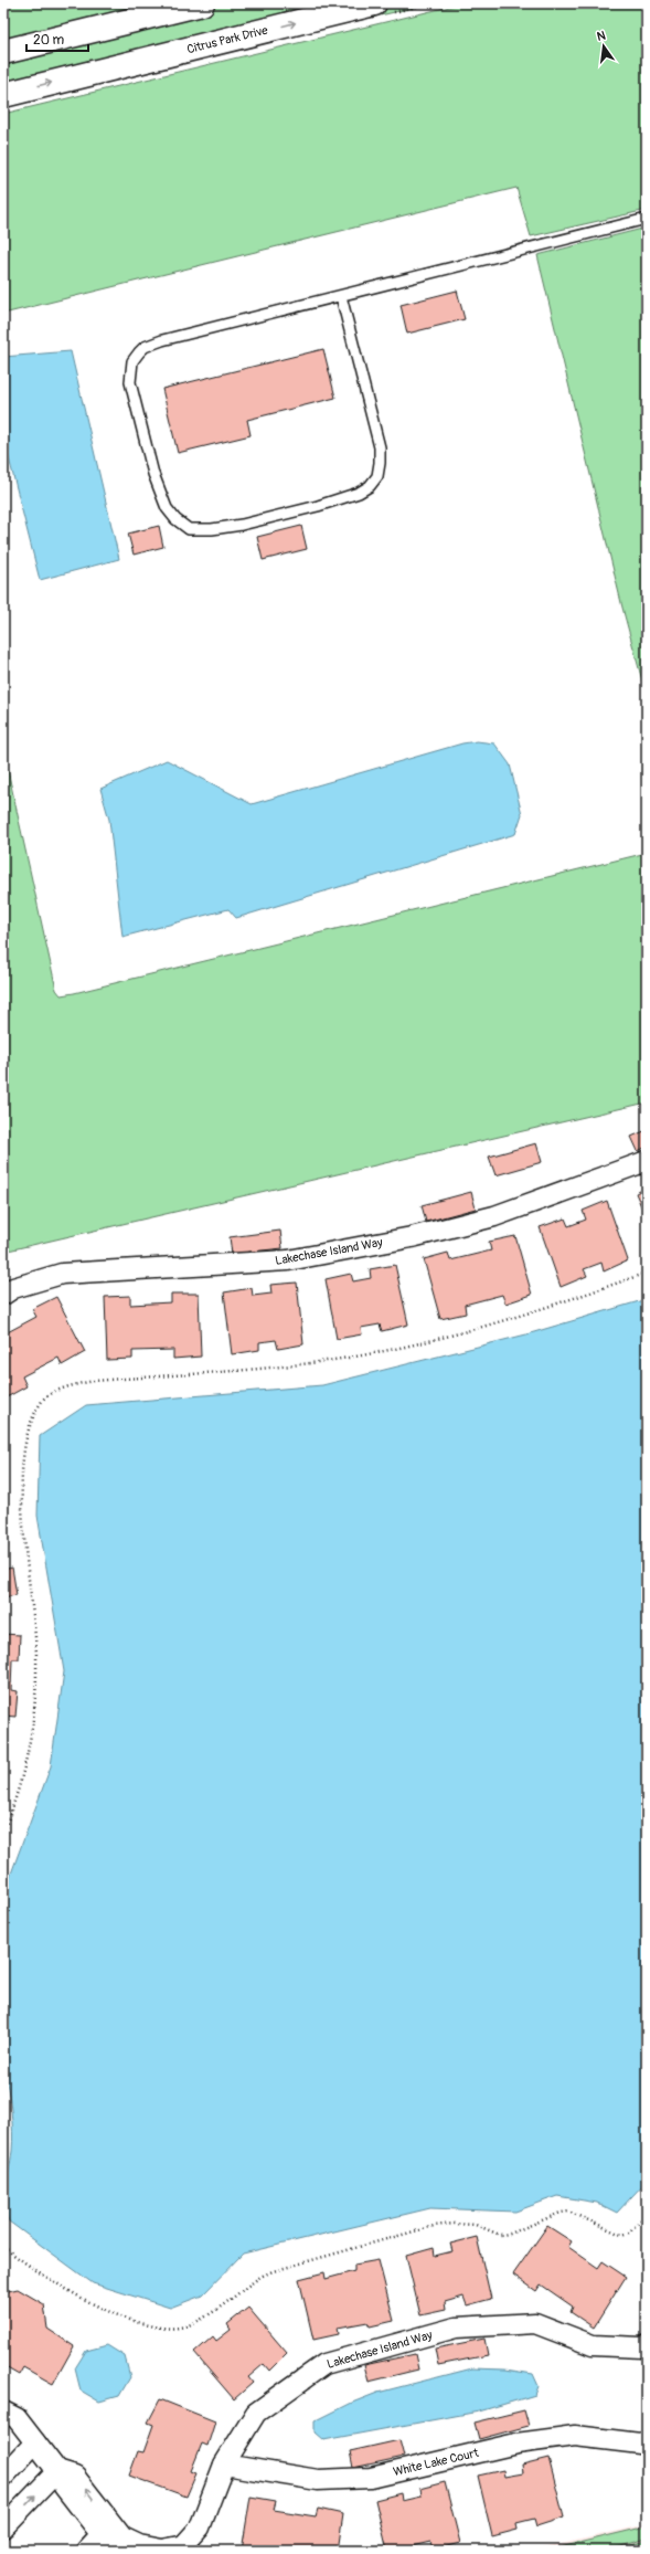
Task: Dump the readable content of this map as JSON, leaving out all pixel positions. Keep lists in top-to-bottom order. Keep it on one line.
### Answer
{"streets":{"street":["Citrus Park Drive","Lakechase Island Way","White Lake Court"]},"crossings":[["Lakechase Island Way","White Lake Court"]],"scale_bar":"20 m","north":"top"}
